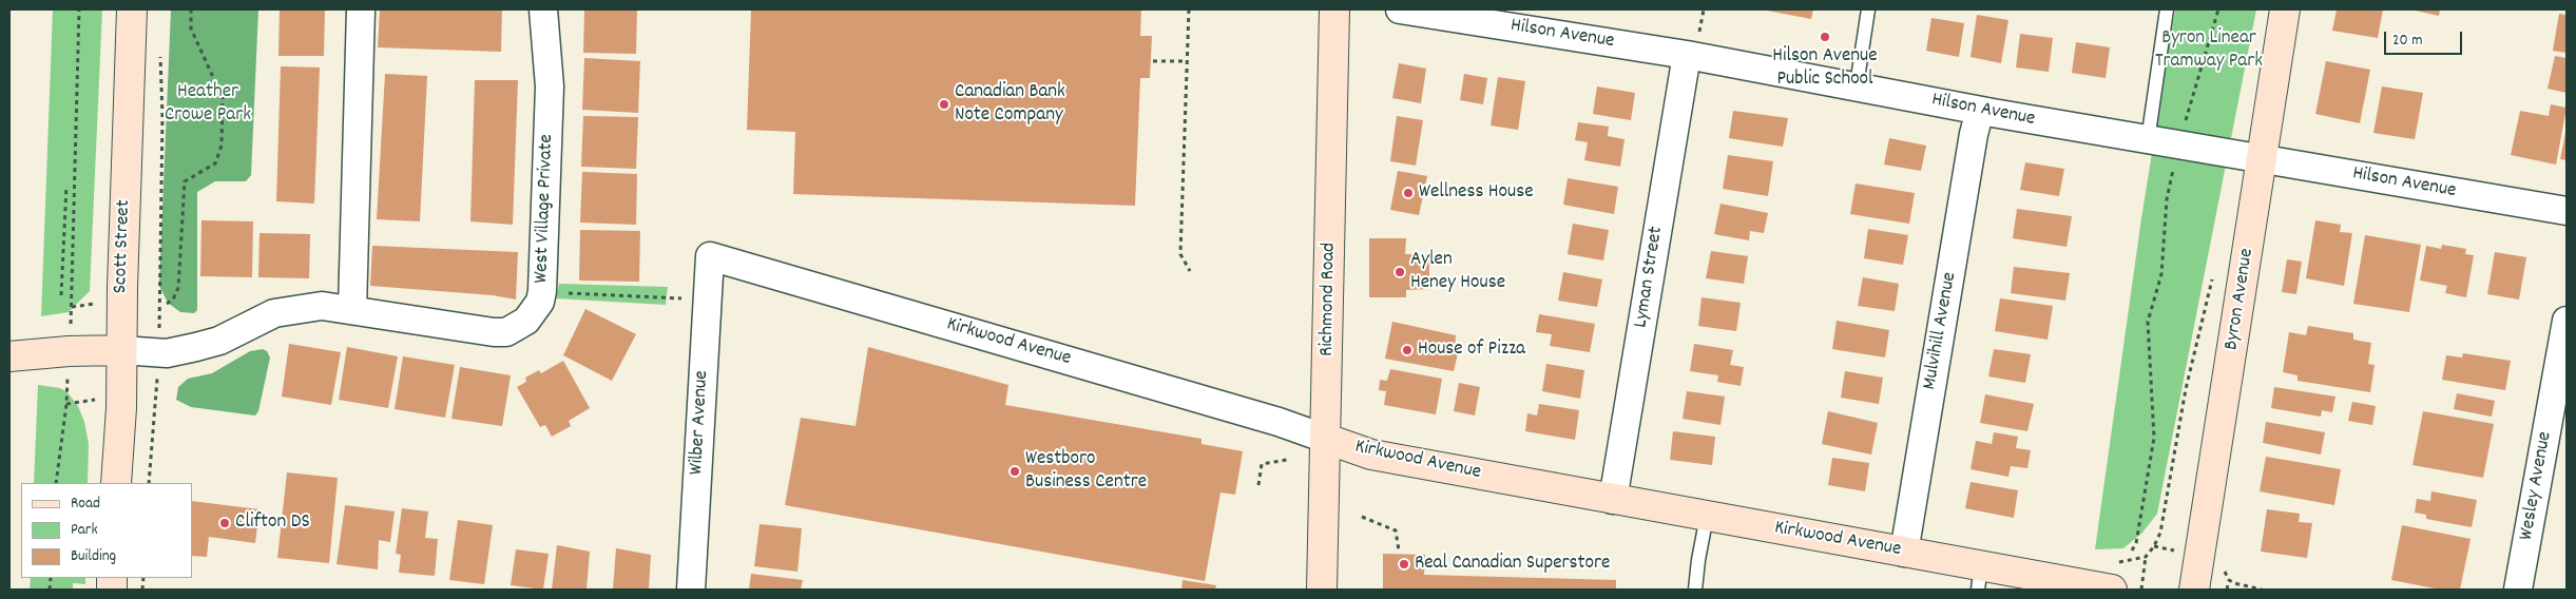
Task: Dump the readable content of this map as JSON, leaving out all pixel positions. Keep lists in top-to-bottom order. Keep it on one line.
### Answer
{"streets":{"main road":["Scott Street","Richmond Road","Byron Avenue","Kirkwood Avenue"],"street":["Hilson Avenue","West Village Private","Lyman Street","Mulvihill Avenue","Wilber Avenue","Wesley Avenue"]},"crossings":[["Hilson Avenue","Lyman Street"],["Hilson Avenue","Byron Avenue"],["Hilson Avenue","Mulvihill Avenue"],["West Village Private","Scott Street"],["Lyman Street","Kirkwood Avenue"],["Richmond Road","Kirkwood Avenue"],["Mulvihill Avenue","Kirkwood Avenue"],["Kirkwood Avenue","Wilber Avenue"]],"parks":["Byron Linear Tramway Park","Heather Crowe Park"],"places":["Hilson Avenue Public School","Canadian Bank Note Company","Wellness House","Aylen Heney House","House of Pizza","Westboro Business Centre","Clifton DS","Real Canadian Superstore"],"legend":["Road","Park","Building"],"scale_bar":"20 m"}
